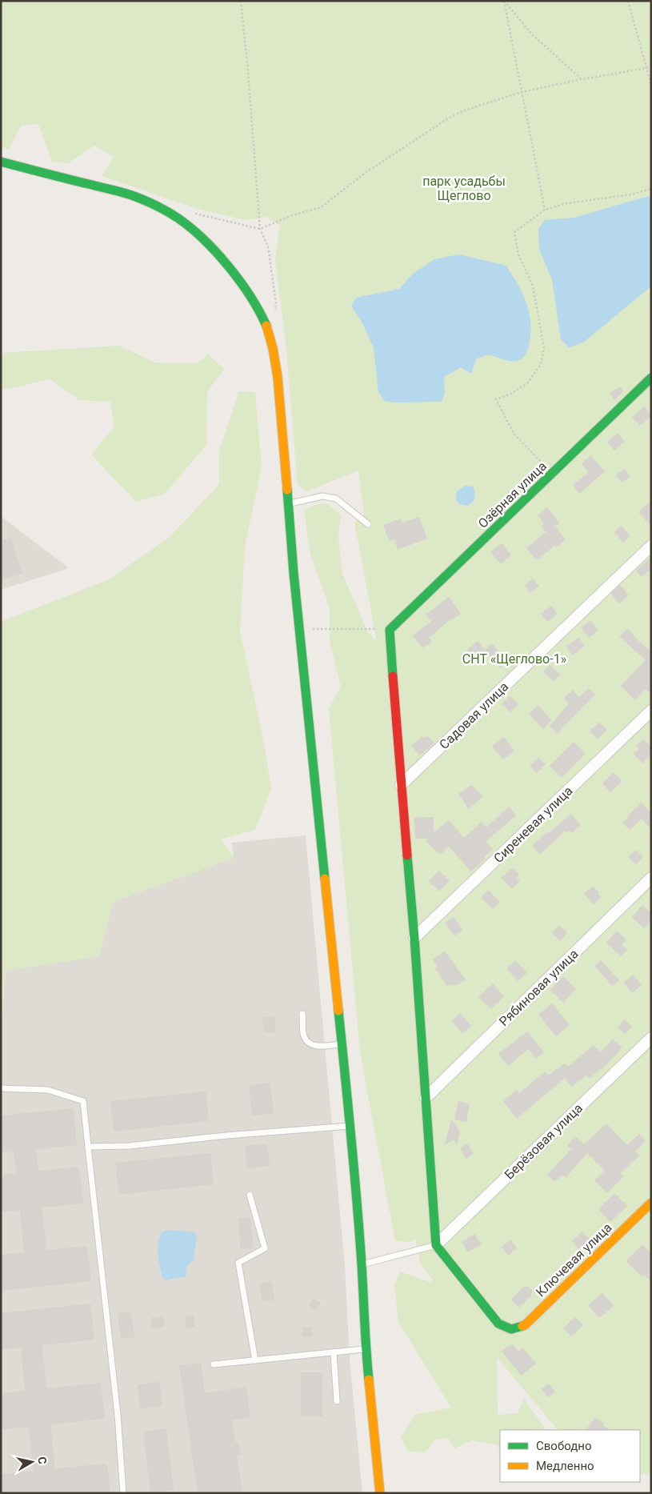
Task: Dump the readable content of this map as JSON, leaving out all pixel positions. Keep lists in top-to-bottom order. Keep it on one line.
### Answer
{"streets":{"main road":["Озёрная улица","Ключевая улица"],"street":["Садовая улица","Сиреневая улица","Рябиновая улица","Берёзовая улица"]},"crossings":[["Берёзовая улица","Ключевая улица"]],"parks":["парк усадьбы Щеглово","СНТ «Щеглово-1»"],"legend":["Свободно","Медленно"],"north":"right"}
